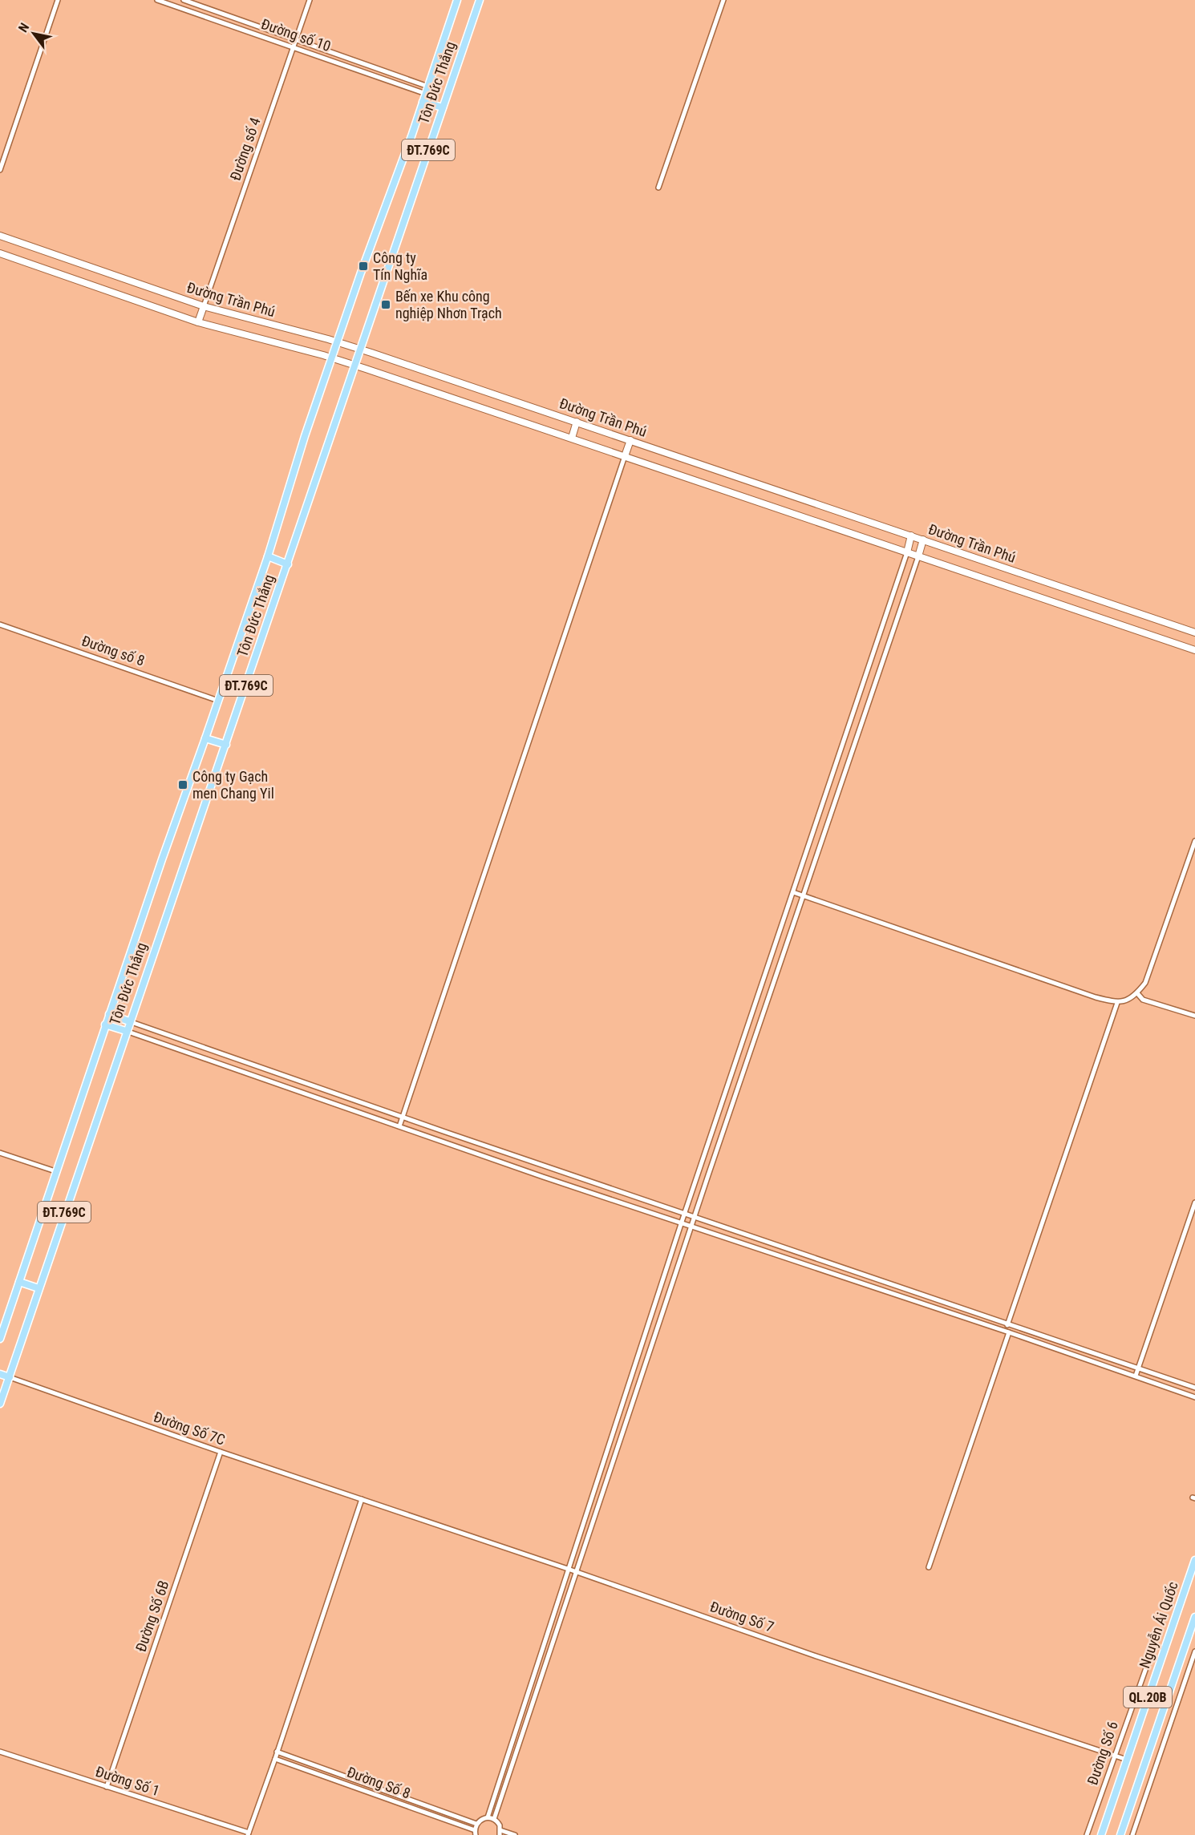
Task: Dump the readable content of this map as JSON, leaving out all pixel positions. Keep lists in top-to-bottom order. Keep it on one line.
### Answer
{"streets":{"main road":["Tôn Đức Thắng","ĐT.769C","Đường Trần Phú","Nguyễn Ái Quốc","QL.20B"],"street":["Đường số 10","Đường số 4","Đường số 8","Đường Số 7C","Đường Số 6B","Đường Số 7","Đường Số 6","Đường Số 1","Đường Số 8"]},"crossings":[["Đường số 10","Tôn Đức Thắng"],["Đường số 10","Đường số 4"],["Tôn Đức Thắng","Đường Trần Phú"],["Tôn Đức Thắng","Đường số 8"],["Tôn Đức Thắng","Đường Số 7C"],["Đường số 4","Đường Trần Phú"],["Đường Số 7C","Đường Số 6B"],["Đường Số 7C","Đường Số 7"],["Đường Số 6B","Đường Số 1"],["Đường Số 7","Nguyễn Ái Quốc"],["Đường Số 7","Đường Số 6"]],"places":{"transit":["Công ty Tín Nghĩa","Bến xe Khu công nghiệp Nhơn Trạch","Công ty Gạch men Chang Yil"]},"north":"top left"}
